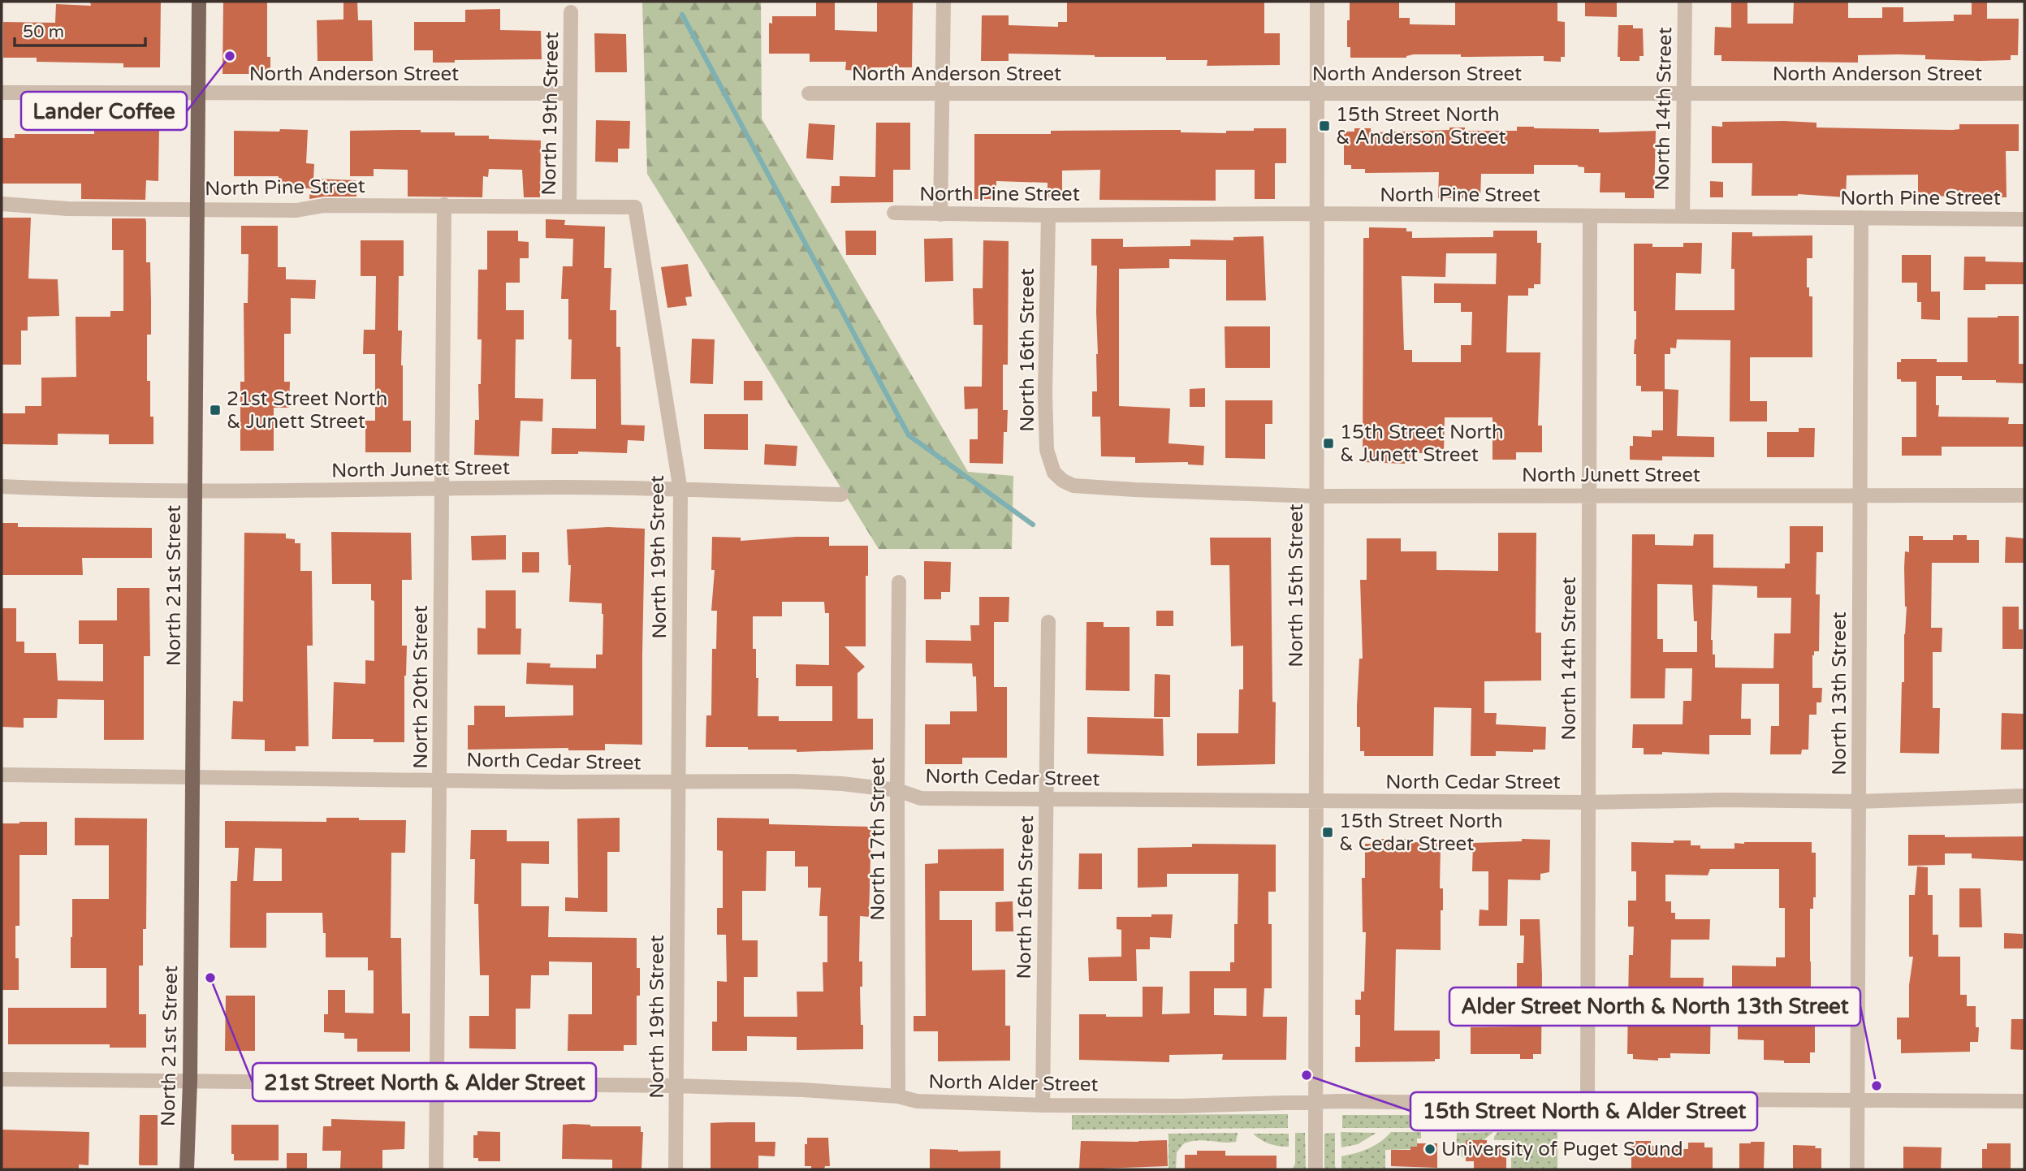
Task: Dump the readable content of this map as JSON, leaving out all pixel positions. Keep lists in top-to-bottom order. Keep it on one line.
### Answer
{"streets":{"main road":["North 21st Street"],"street":["North Anderson Street","North 14th Street","North 19th Street","North Pine Street","North 16th Street","North Junett Street","North 15th Street","North 20th Street","North 13th Street","North Cedar Street","North 17th Street","North Alder Street"]},"crossings":[["North Anderson Street","North 14th Street"],["North Anderson Street","North 19th Street"],["North Anderson Street","North 21st Street"],["North Anderson Street","North 15th Street"],["North 14th Street","North Pine Street"],["North 14th Street","North Junett Street"],["North 14th Street","North Cedar Street"],["North 14th Street","North Alder Street"],["North 19th Street","North Pine Street"],["North 19th Street","North Junett Street"],["North 19th Street","North Cedar Street"],["North 19th Street","North Alder Street"],["North Pine Street","North 16th Street"],["North Pine Street","North 21st Street"],["North Pine Street","North 15th Street"],["North Pine Street","North 20th Street"],["North Pine Street","North 13th Street"],["North 16th Street","North Junett Street"],["North 16th Street","North Cedar Street"],["North 16th Street","North Alder Street"],["North Junett Street","North 21st Street"],["North Junett Street","North 15th Street"],["North Junett Street","North 20th Street"],["North Junett Street","North 13th Street"],["North 21st Street","North Cedar Street"],["North 21st Street","North Alder Street"],["North 15th Street","North Cedar Street"],["North 15th Street","North Alder Street"],["North 20th Street","North Cedar Street"],["North 20th Street","North Alder Street"],["North 13th Street","North Cedar Street"],["North 13th Street","North Alder Street"],["North Cedar Street","North 17th Street"],["North 17th Street","North Alder Street"]],"places":{"other":["Lander Coffee","21st Street North & Alder Street","15th Street North & Alder Street","Alder Street North & North 13th Street","University of Puget Sound"],"transit":["15th Street North & Anderson Street","21st Street North & Junett Street","15th Street North & Junett Street","15th Street North & Cedar Street"]},"scale_bar":"50 m"}
